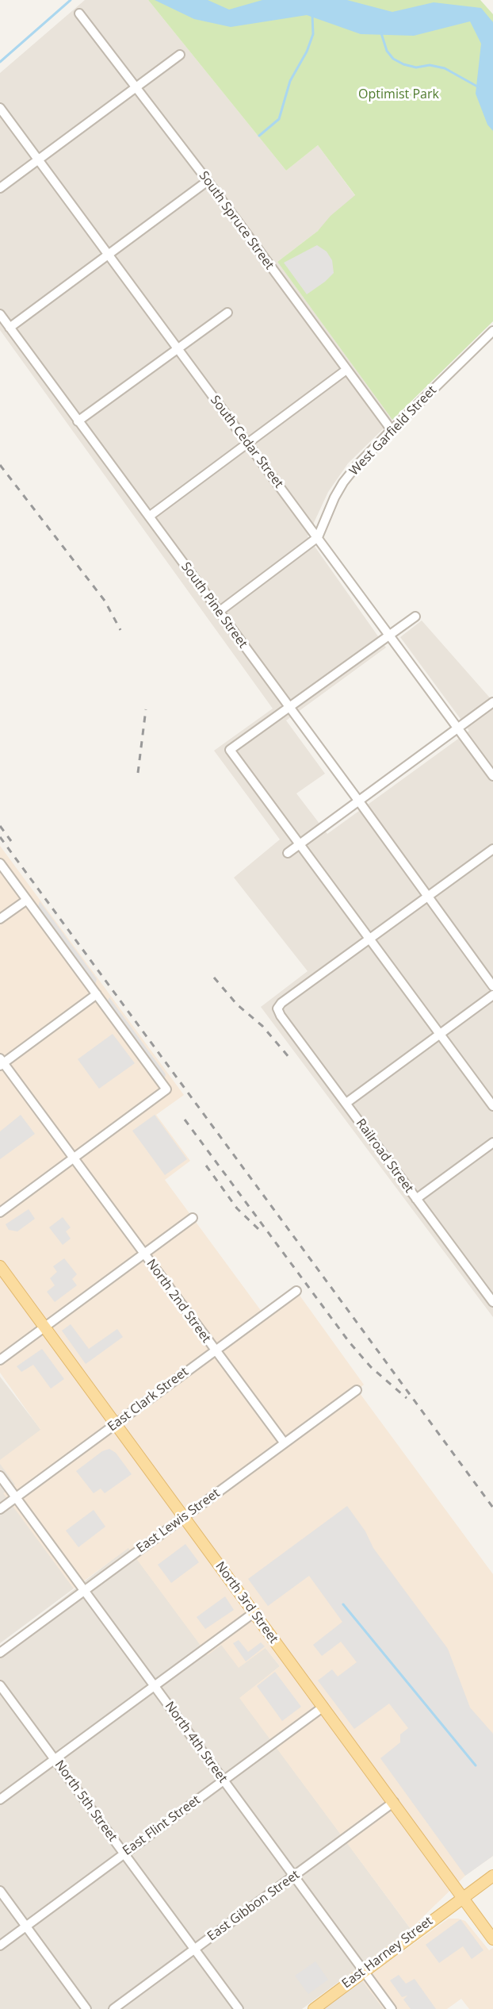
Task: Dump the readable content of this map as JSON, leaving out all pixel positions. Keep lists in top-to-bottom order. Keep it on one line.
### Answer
{"streets":{"main road":["North 3rd Street","East Harney Street"],"street":["South Spruce Street","West Garfield Street","South Cedar Street","South Pine Street","Railroad Street","North 2nd Street","East Clark Street","East Lewis Street","North 4th Street","North 5th Street","East Flint Street","East Gibbon Street"]},"crossings":[["South Spruce Street","West Garfield Street"],["West Garfield Street","South Cedar Street"],["North 2nd Street","East Clark Street"],["North 2nd Street","East Lewis Street"],["East Clark Street","North 3rd Street"],["East Clark Street","North 4th Street"],["East Lewis Street","North 3rd Street"],["East Lewis Street","North 4th Street"],["North 3rd Street","East Flint Street"],["North 3rd Street","East Gibbon Street"],["North 3rd Street","East Harney Street"],["North 4th Street","East Flint Street"],["North 4th Street","East Gibbon Street"],["North 4th Street","East Harney Street"],["North 5th Street","East Flint Street"],["North 5th Street","East Gibbon Street"]],"parks":["Optimist Park"]}
